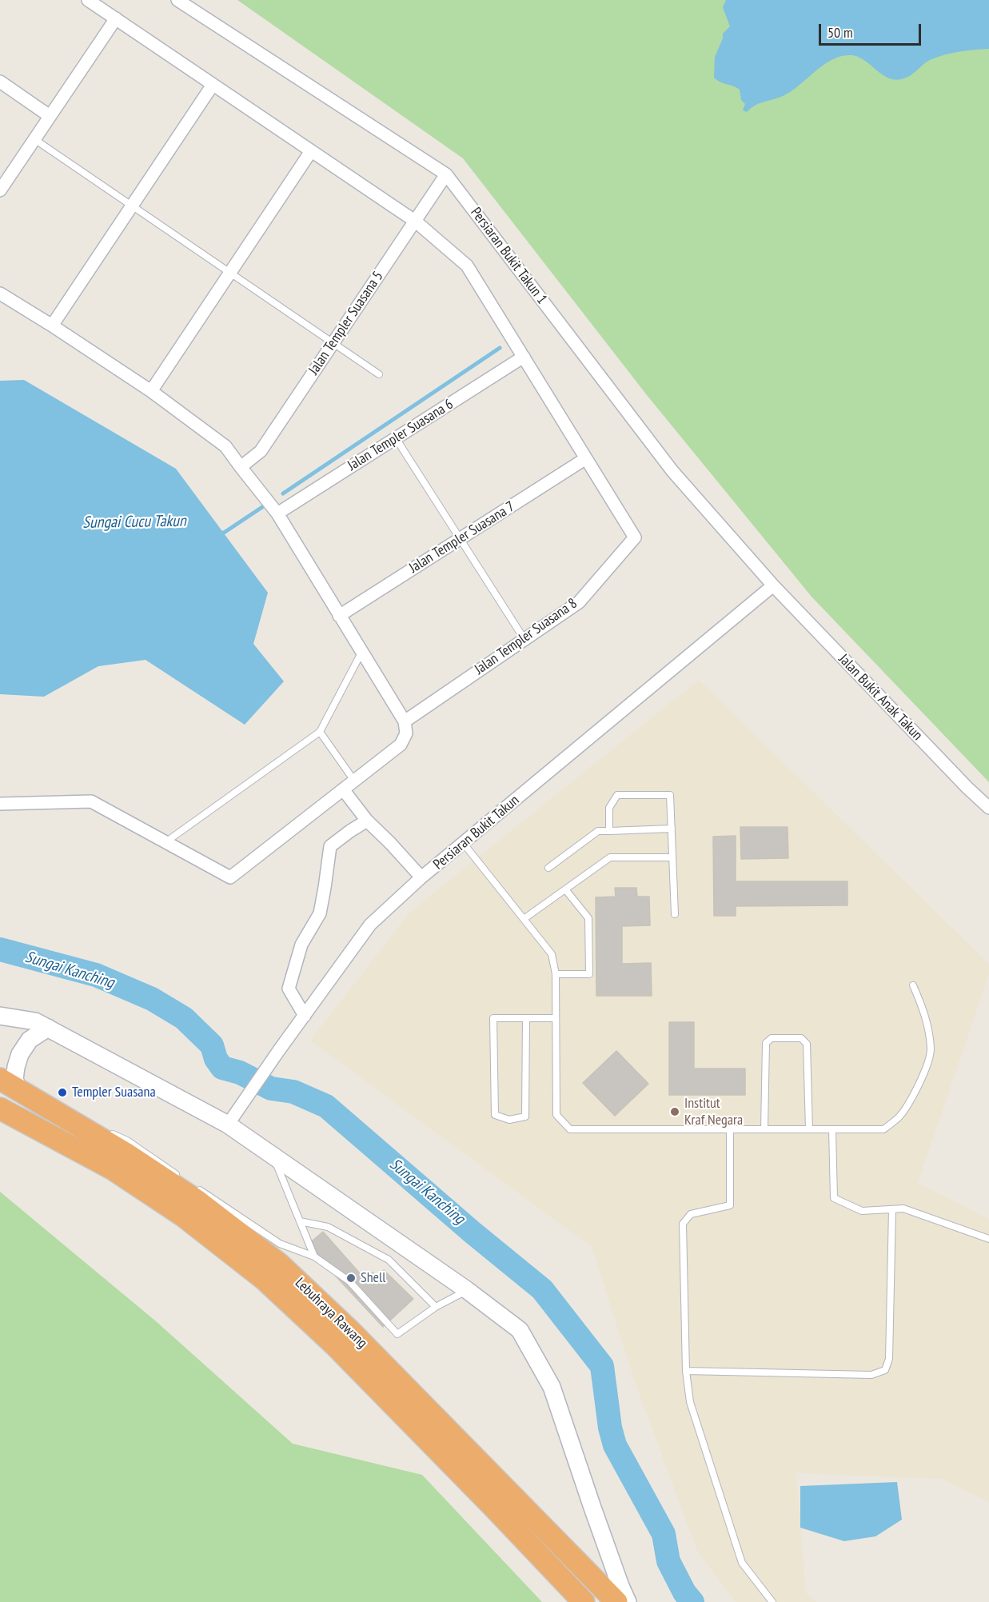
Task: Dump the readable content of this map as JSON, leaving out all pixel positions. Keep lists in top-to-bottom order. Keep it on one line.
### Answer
{"streets":{"highway":["Lebuhraya Rawang"],"street":["Persiaran Bukit Takun 1","Jalan Templer Suasana 5","Jalan Templer Suasana 6","Jalan Templer Suasana 7","Jalan Templer Suasana 8","Jalan Bukit Anak Takun","Persiaran Bukit Takun"]},"crossings":[["Persiaran Bukit Takun 1","Jalan Templer Suasana 5"],["Persiaran Bukit Takun 1","Jalan Bukit Anak Takun"],["Persiaran Bukit Takun 1","Persiaran Bukit Takun"],["Jalan Templer Suasana 7","Jalan Templer Suasana 8"],["Jalan Bukit Anak Takun","Persiaran Bukit Takun"]],"water":["Sungai Cucu Takun","Sungai Kanching"],"places":["Templer Suasana","Institut Kraf Negara","Shell"],"scale_bar":"50 m"}
